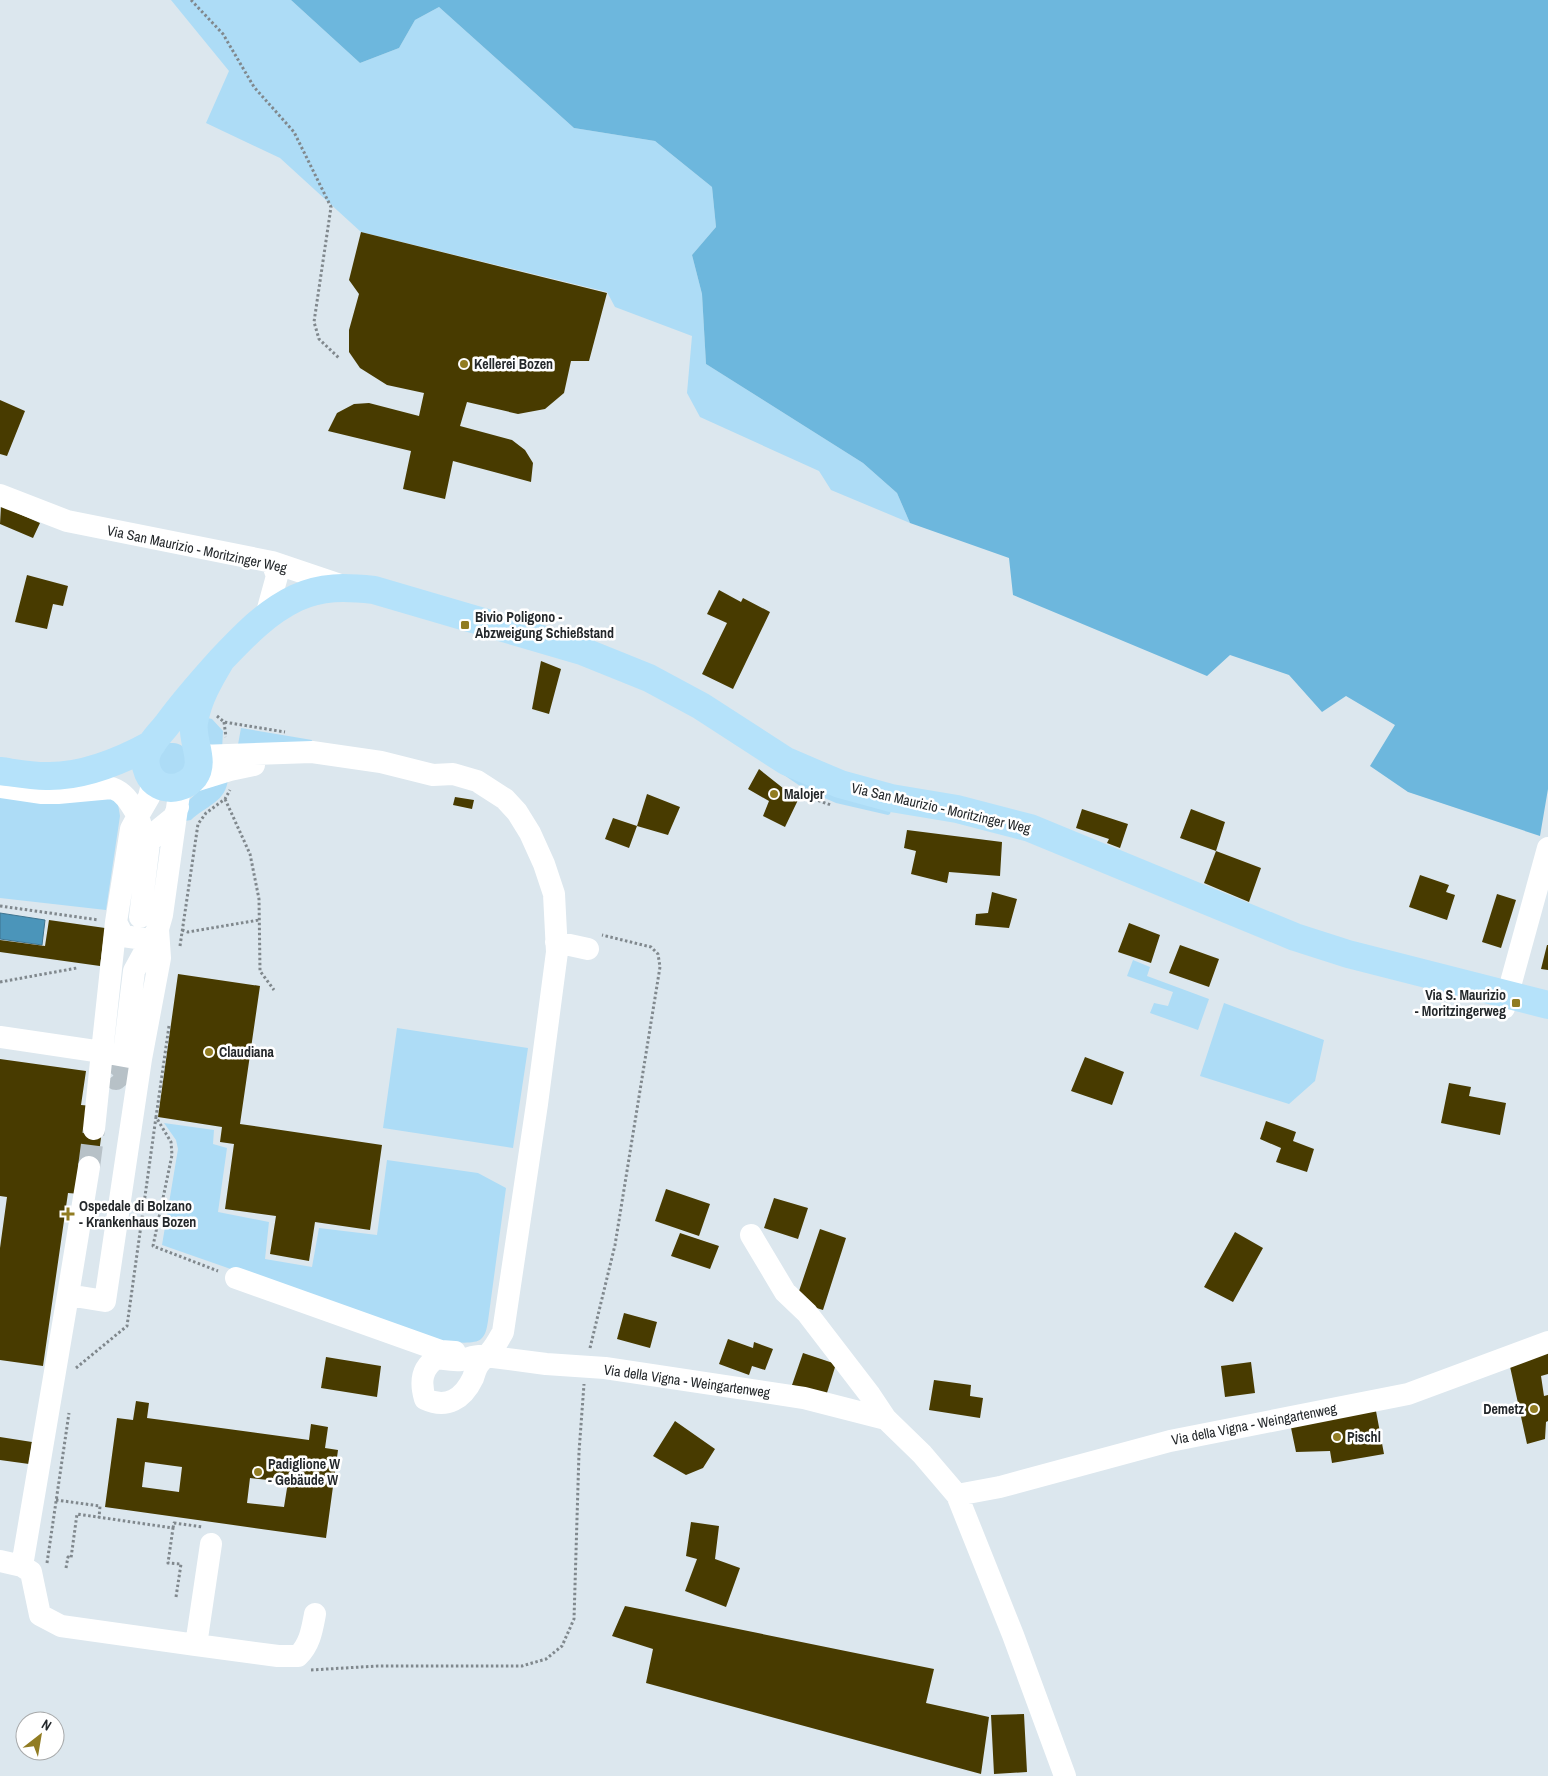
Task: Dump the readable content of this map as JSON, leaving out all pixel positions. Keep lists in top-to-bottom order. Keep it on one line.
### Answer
{"streets":{"main road":["Via San Maurizio - Moritzinger Weg"],"street":["Via della Vigna - Weingartenweg"]},"places":{"other":["Kellerei Bozen","Malojer","Claudiana","Demetz","Pischl","Padiglione W - Gebäude W"],"transit":["Bivio Poligono - Abzweigung Schießstand","Via S. Maurizio - Moritzingerweg"],"health":["Ospedale di Bolzano - Krankenhaus Bozen"]},"north":"top right"}
